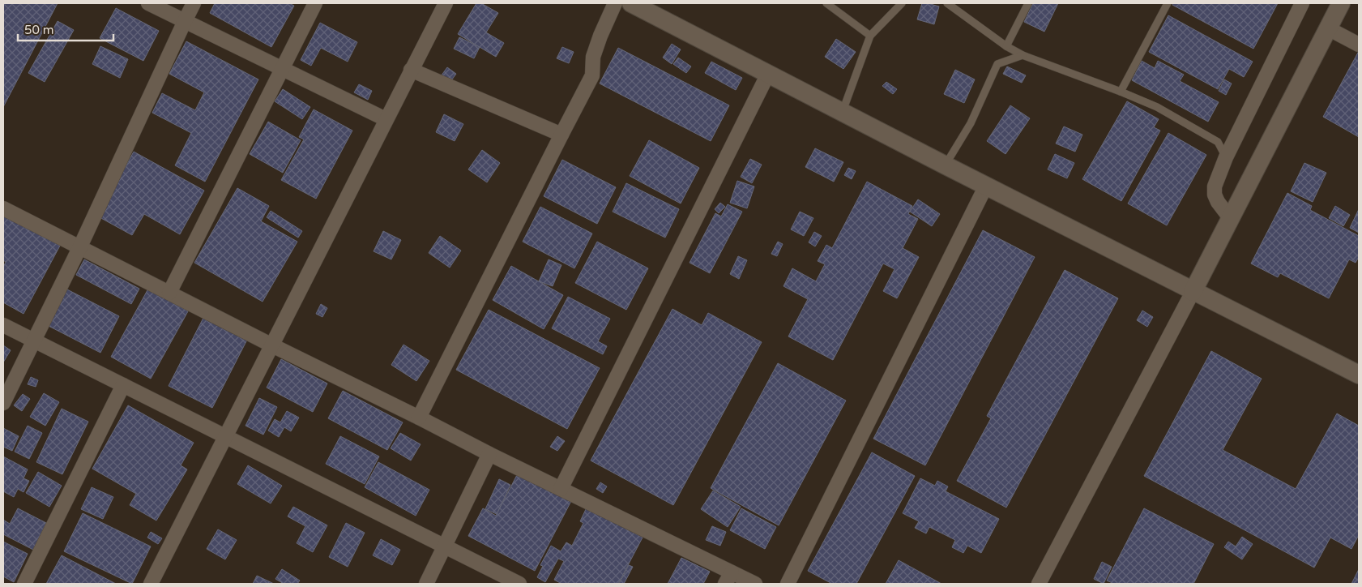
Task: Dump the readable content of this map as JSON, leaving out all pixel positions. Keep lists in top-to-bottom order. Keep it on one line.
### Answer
{"scale_bar":"50 m"}
